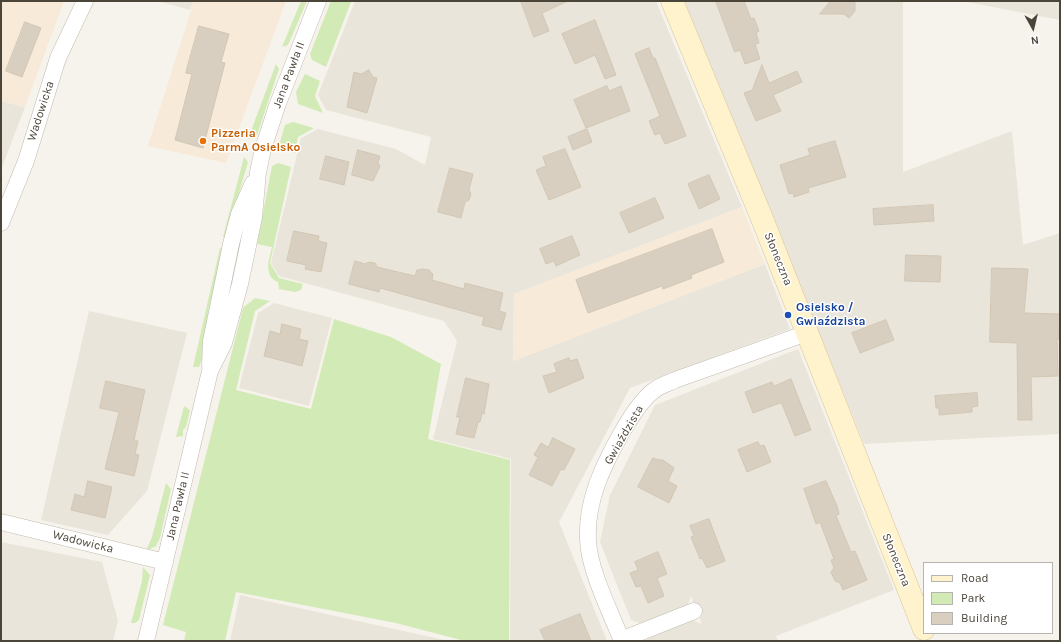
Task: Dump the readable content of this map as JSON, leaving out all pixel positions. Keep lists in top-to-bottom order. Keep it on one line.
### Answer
{"streets":{"street":["Jana Pawła II","Wadowicka","Słoneczna","Gwiaździsta"]},"crossings":[["Jana Pawła II","Wadowicka"],["Słoneczna","Gwiaździsta"]],"places":["Pizzeria ParmA Osielsko","Osielsko / Gwiaździsta"],"legend":["Road","Park","Building"],"north":"bottom"}
